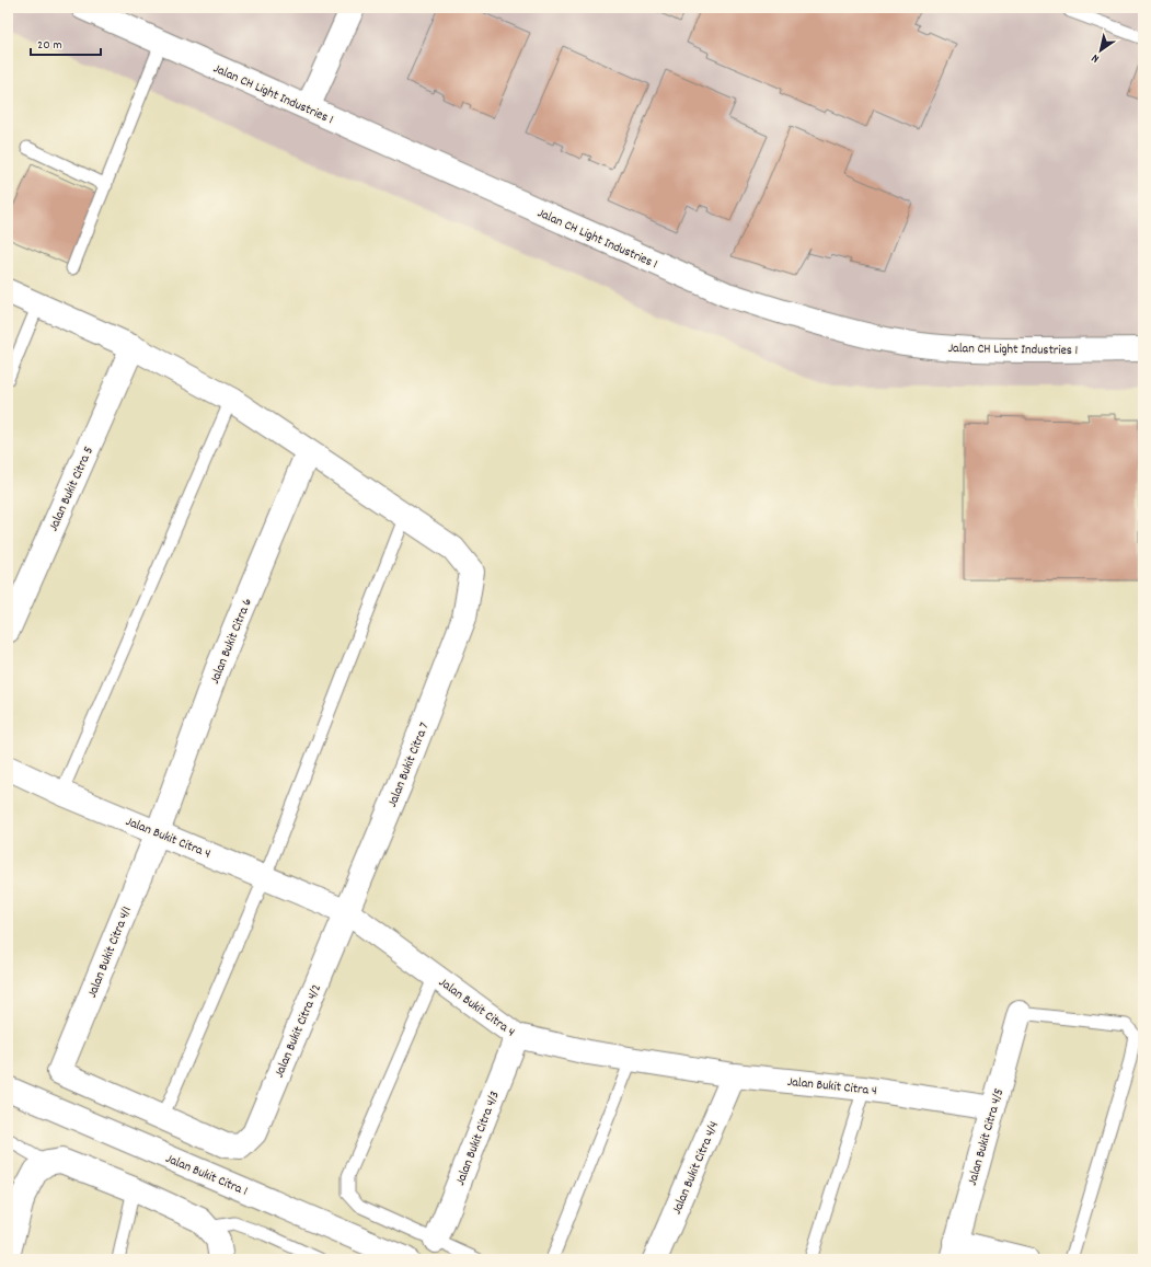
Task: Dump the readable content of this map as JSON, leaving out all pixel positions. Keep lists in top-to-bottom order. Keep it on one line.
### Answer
{"streets":{"street":["Jalan CH Light Industries 1","Jalan Bukit Citra 5","Jalan Bukit Citra 6","Jalan Bukit Citra 7","Jalan Bukit Citra 4","Jalan Bukit Citra 4/1","Jalan Bukit Citra 4/2","Jalan Bukit Citra 4/5","Jalan Bukit Citra 4/3","Jalan Bukit Citra 4/4","Jalan Bukit Citra 1"]},"crossings":[["Jalan Bukit Citra 5","Jalan Bukit Citra 7"],["Jalan Bukit Citra 6","Jalan Bukit Citra 7"],["Jalan Bukit Citra 6","Jalan Bukit Citra 4"],["Jalan Bukit Citra 6","Jalan Bukit Citra 4/1"],["Jalan Bukit Citra 7","Jalan Bukit Citra 4"],["Jalan Bukit Citra 7","Jalan Bukit Citra 4/2"],["Jalan Bukit Citra 4","Jalan Bukit Citra 4/1"],["Jalan Bukit Citra 4","Jalan Bukit Citra 4/2"],["Jalan Bukit Citra 4","Jalan Bukit Citra 4/5"],["Jalan Bukit Citra 4","Jalan Bukit Citra 4/3"],["Jalan Bukit Citra 4","Jalan Bukit Citra 4/4"],["Jalan Bukit Citra 4/1","Jalan Bukit Citra 4/2"]],"scale_bar":"20 m","north":"bottom left"}
